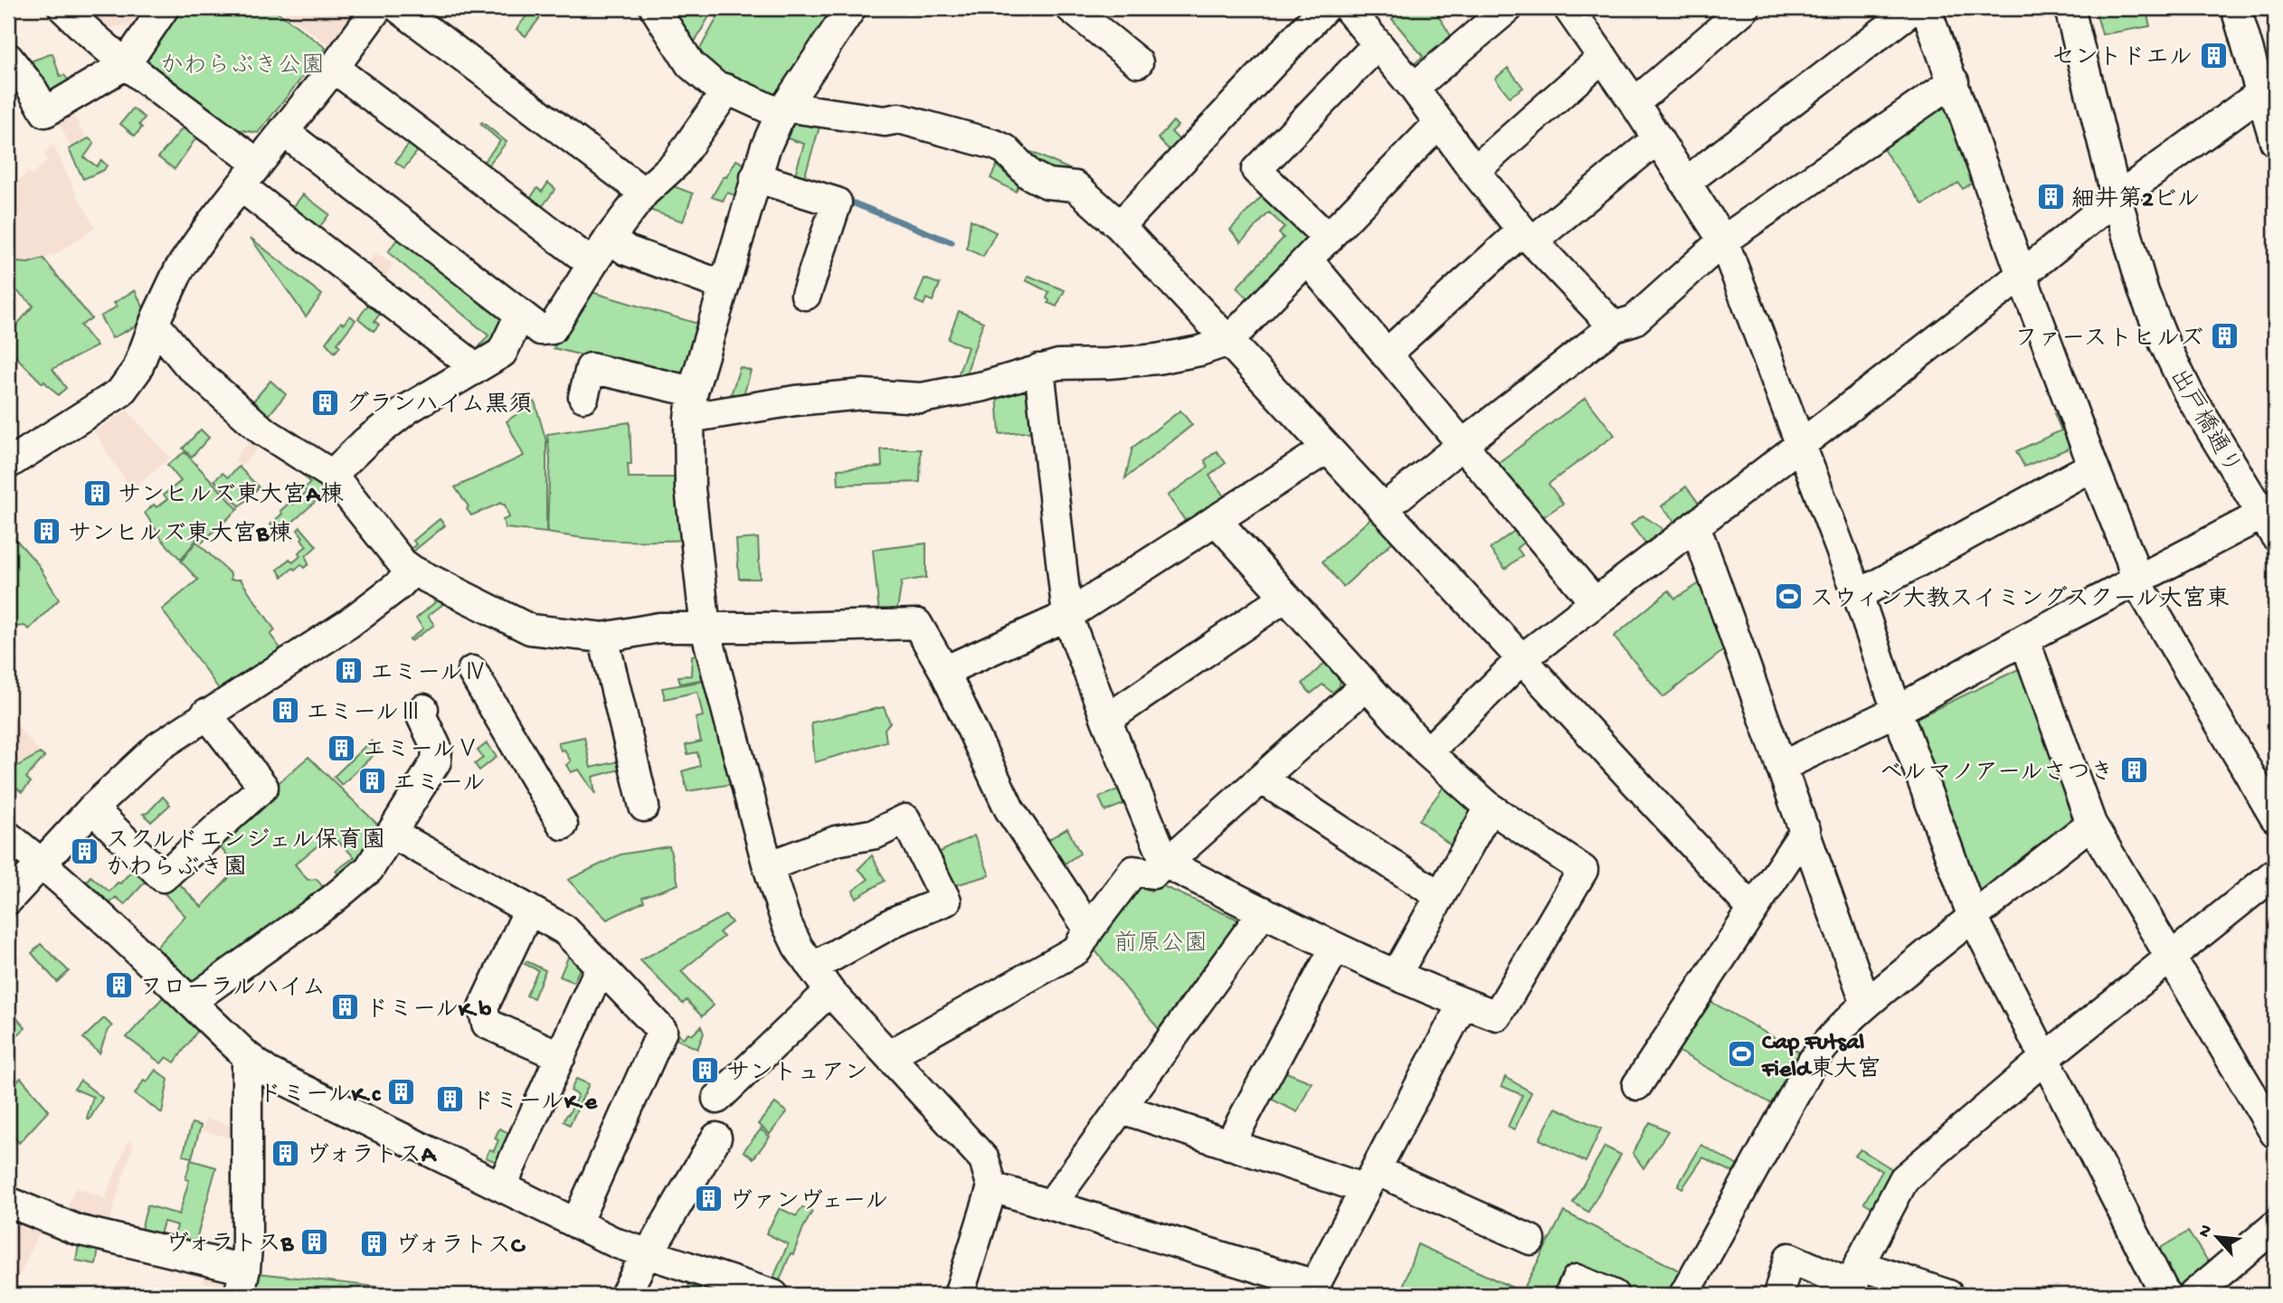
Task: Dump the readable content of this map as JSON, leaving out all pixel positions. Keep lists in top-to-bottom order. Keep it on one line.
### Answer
{"streets":{"street":["出戸橋通り"]},"parks":["かわらぶき公園","前原公園"],"places":{"building":["セントドエル","細井第2ビル","ファーストヒルズ","グランハイム黒須","サンヒルズ東大宮A棟","サンヒルズ東大宮B棟","エミールⅣ","エミールⅢ","エミールⅤ","ベルマノアールさつき","エミール","スクルドエンジェル保育園 かわらぶき園","フローラルハイム","ドミールK.b","サントュアン","ドミールK.c","ドミールK.e","ヴォラトスA","ヴァンヴェール","ヴォラトスB","ヴォラトスC"],"sports":["スウィン大教スイミングスクール大宮東","Cap Futsal Field東大宮"]},"north":"top left"}
